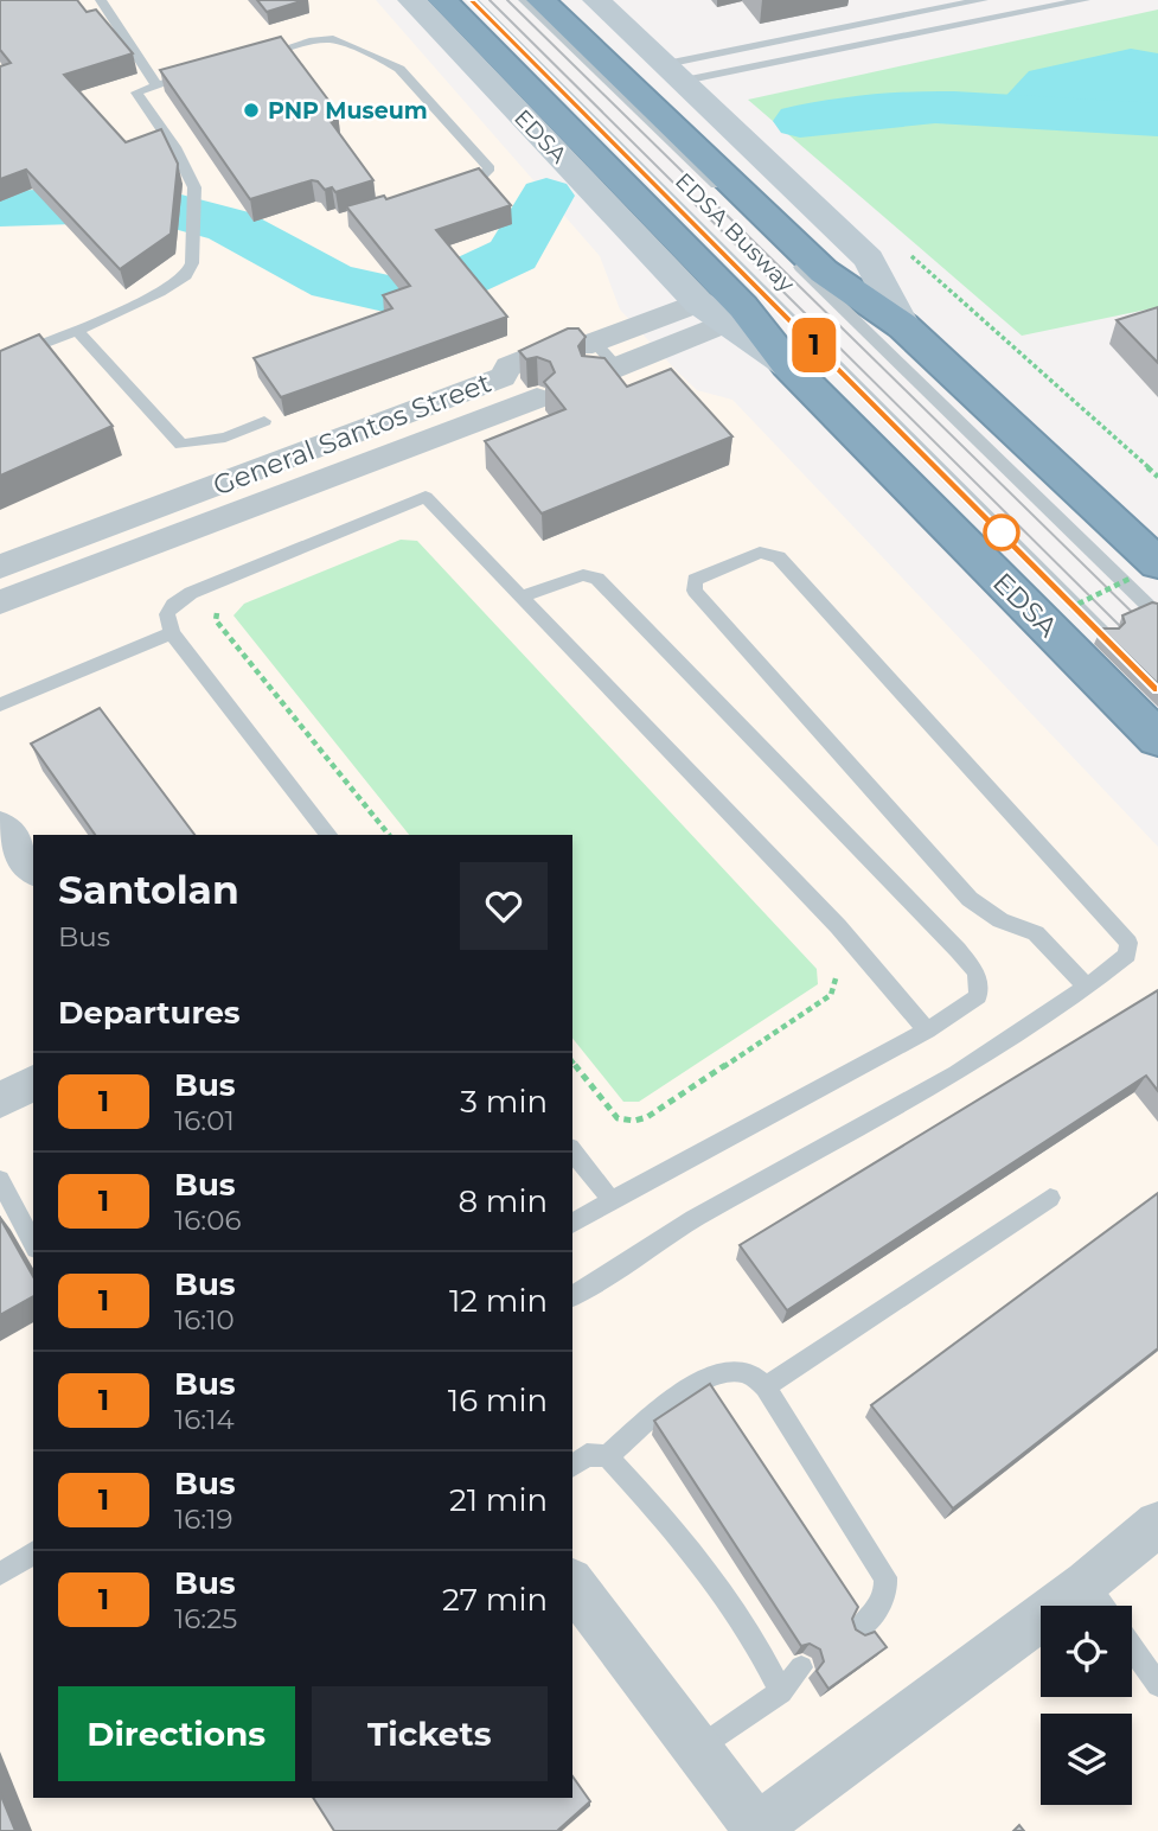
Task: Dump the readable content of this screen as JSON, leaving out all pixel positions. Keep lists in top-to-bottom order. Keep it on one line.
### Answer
{"streets":{"highway":["EDSA"],"street":["General Santos Street"],"lane":["EDSA Busway"]},"crossings":[["EDSA","EDSA Busway"],["EDSA","General Santos Street"],["EDSA Busway","General Santos Street"]],"places":["PNP Museum"],"lines":["bus line 1"],"page":{"on_map":"1","heading":[["Santolan","Bus"],"Departures"],"list":[{"mark":"1","name":"Bus","note":"16:01","value":"3 min"},{"mark":"1","name":"Bus","note":"16:06","value":"8 min"},{"mark":"1","name":"Bus","note":"16:10","value":"12 min"},{"mark":"1","name":"Bus","note":"16:14","value":"16 min"},{"mark":"1","name":"Bus","note":"16:19","value":"21 min"},{"mark":"1","name":"Bus","note":"16:25","value":"27 min"}],"buttons":["Directions","Tickets"]}}
